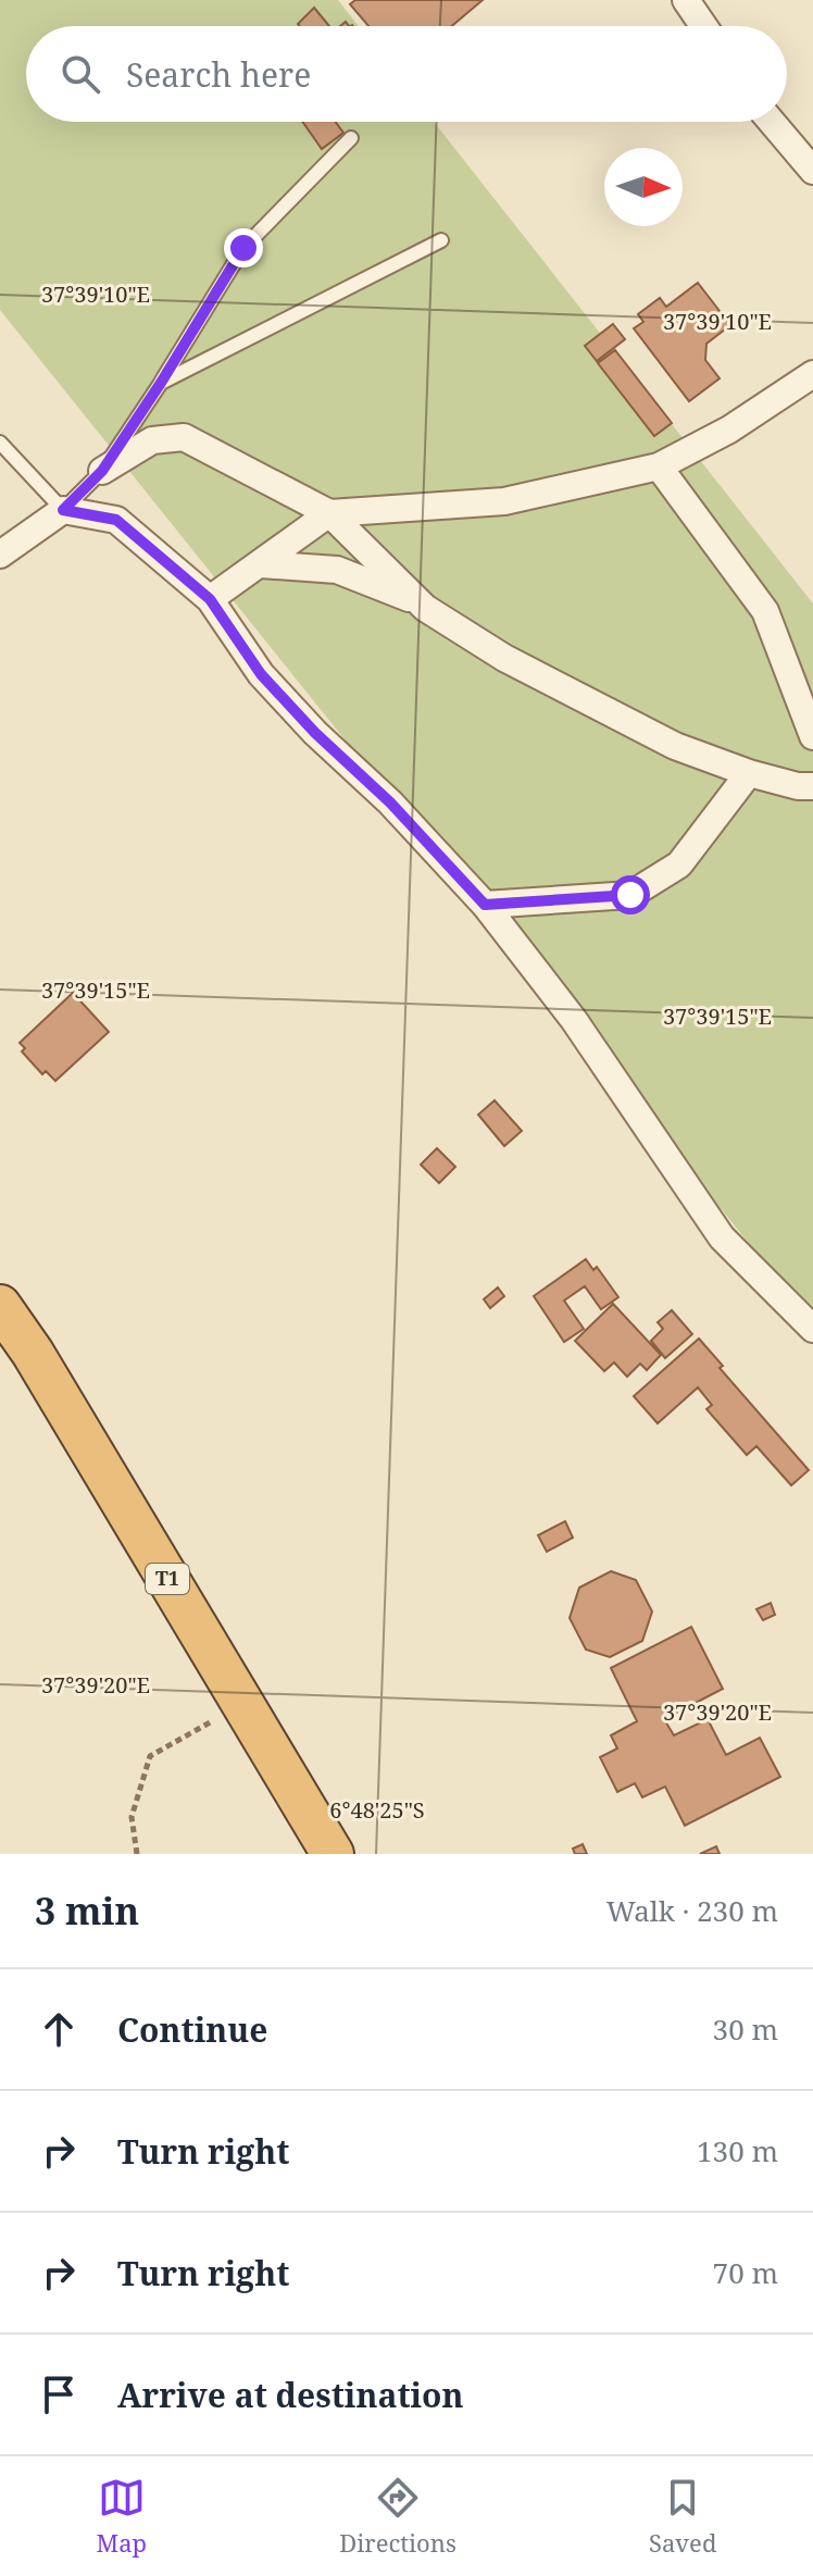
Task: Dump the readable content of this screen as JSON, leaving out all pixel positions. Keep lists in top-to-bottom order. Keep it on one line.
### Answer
{"streets":{"highway":["T1"]},"north":"right","page":{"search":"Search here","heading":["3 min","Walk · 230 m"],"list":[["Continue","30 m"],["Turn right","130 m"],["Turn right","70 m"],"Arrive at destination"],"nav":["Map","Directions","Saved"]},"coordinates":["37°39'10\"E","37°39'15\"E","37°39'20\"E","6°48'25\"S"]}
